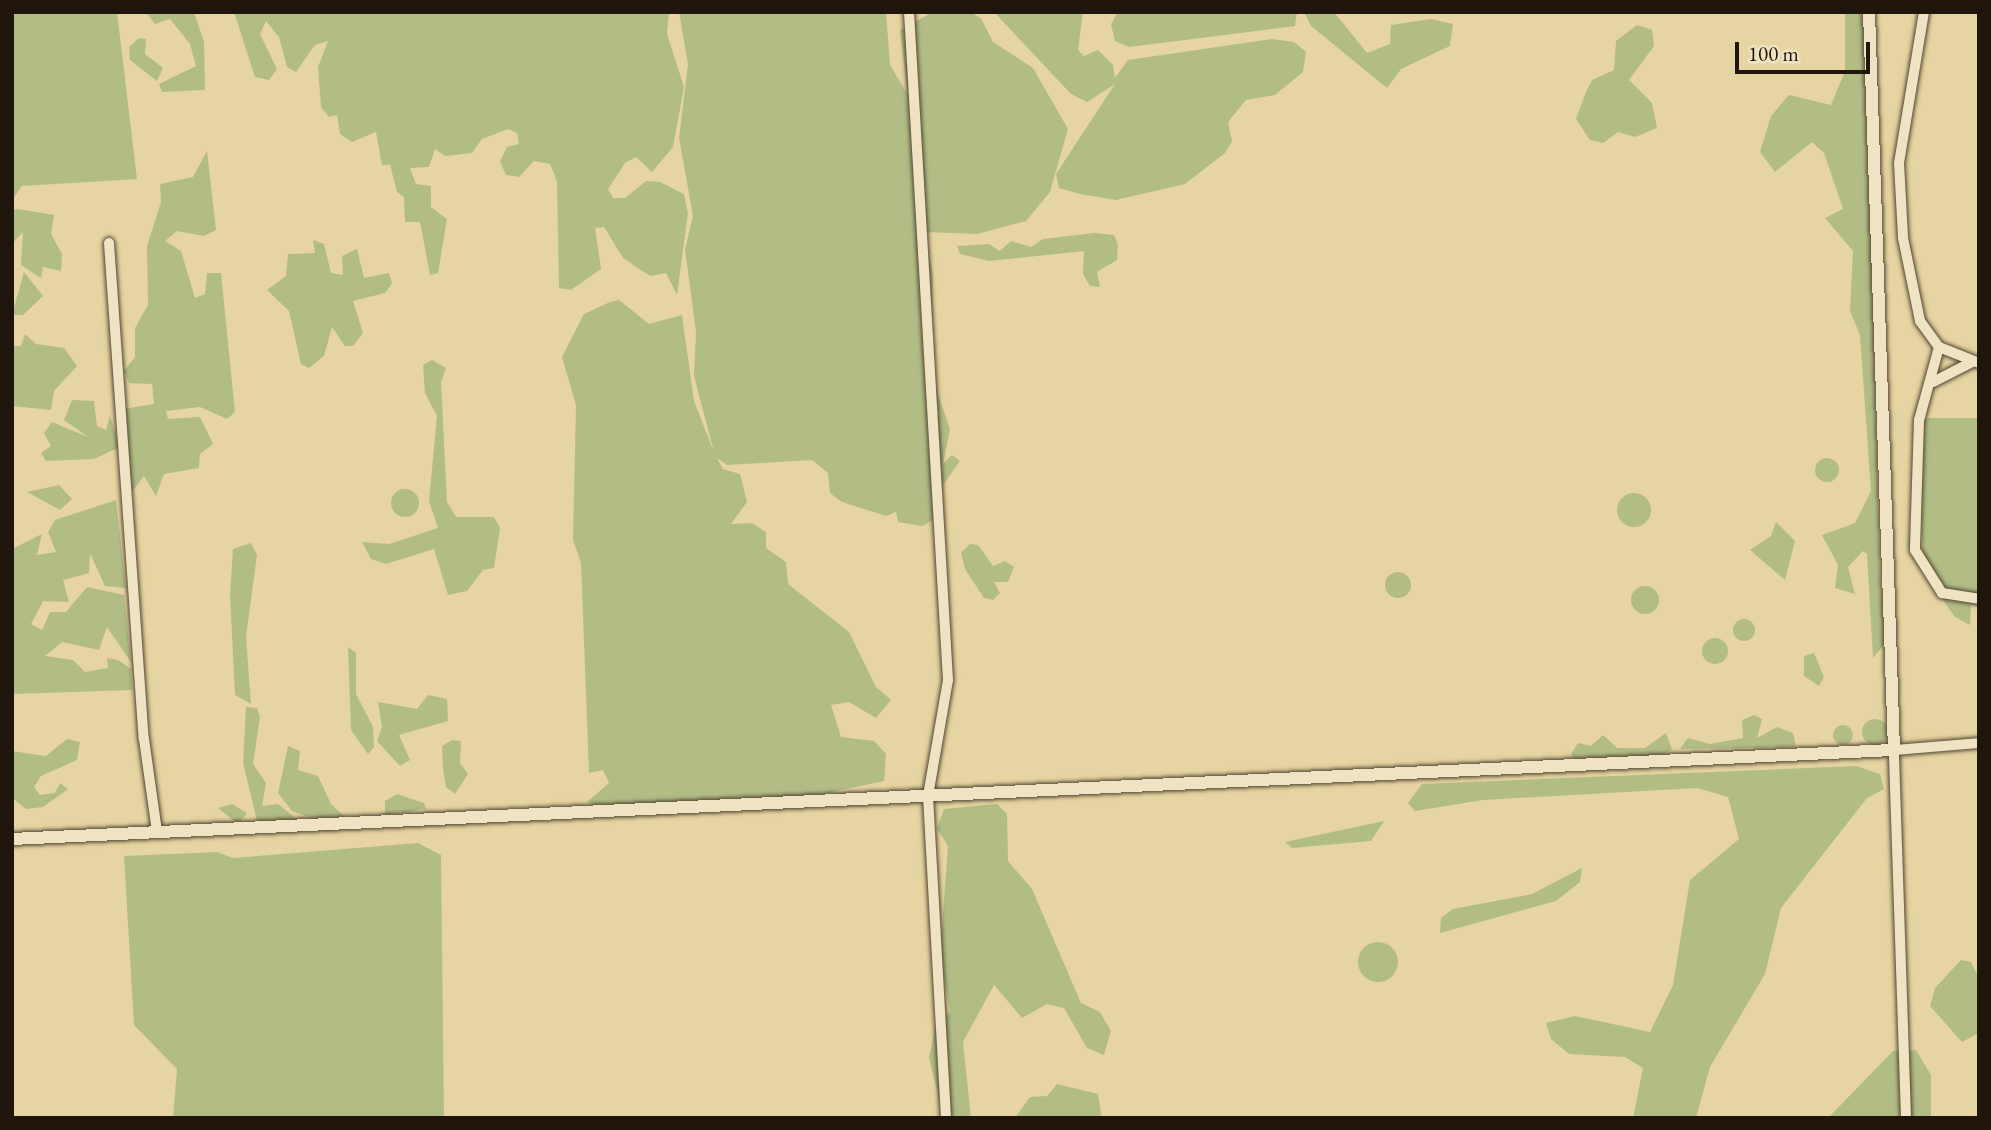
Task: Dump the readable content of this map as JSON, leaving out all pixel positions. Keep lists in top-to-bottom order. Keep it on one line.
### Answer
{"scale_bar":"100 m"}
